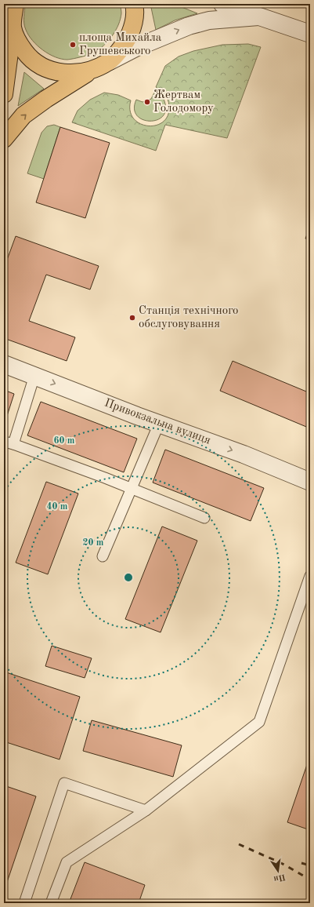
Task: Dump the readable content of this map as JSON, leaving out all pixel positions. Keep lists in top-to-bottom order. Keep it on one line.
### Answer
{"streets":{"street":["Привокзальна вулиця"]},"one_way":["Привокзальна вулиця"],"places":["площа Михайла Грушевського","Жертвам Голодомору","Станція технічного обслуговування"],"north":"bottom","rings":["60 m","40 m","20 m"]}
